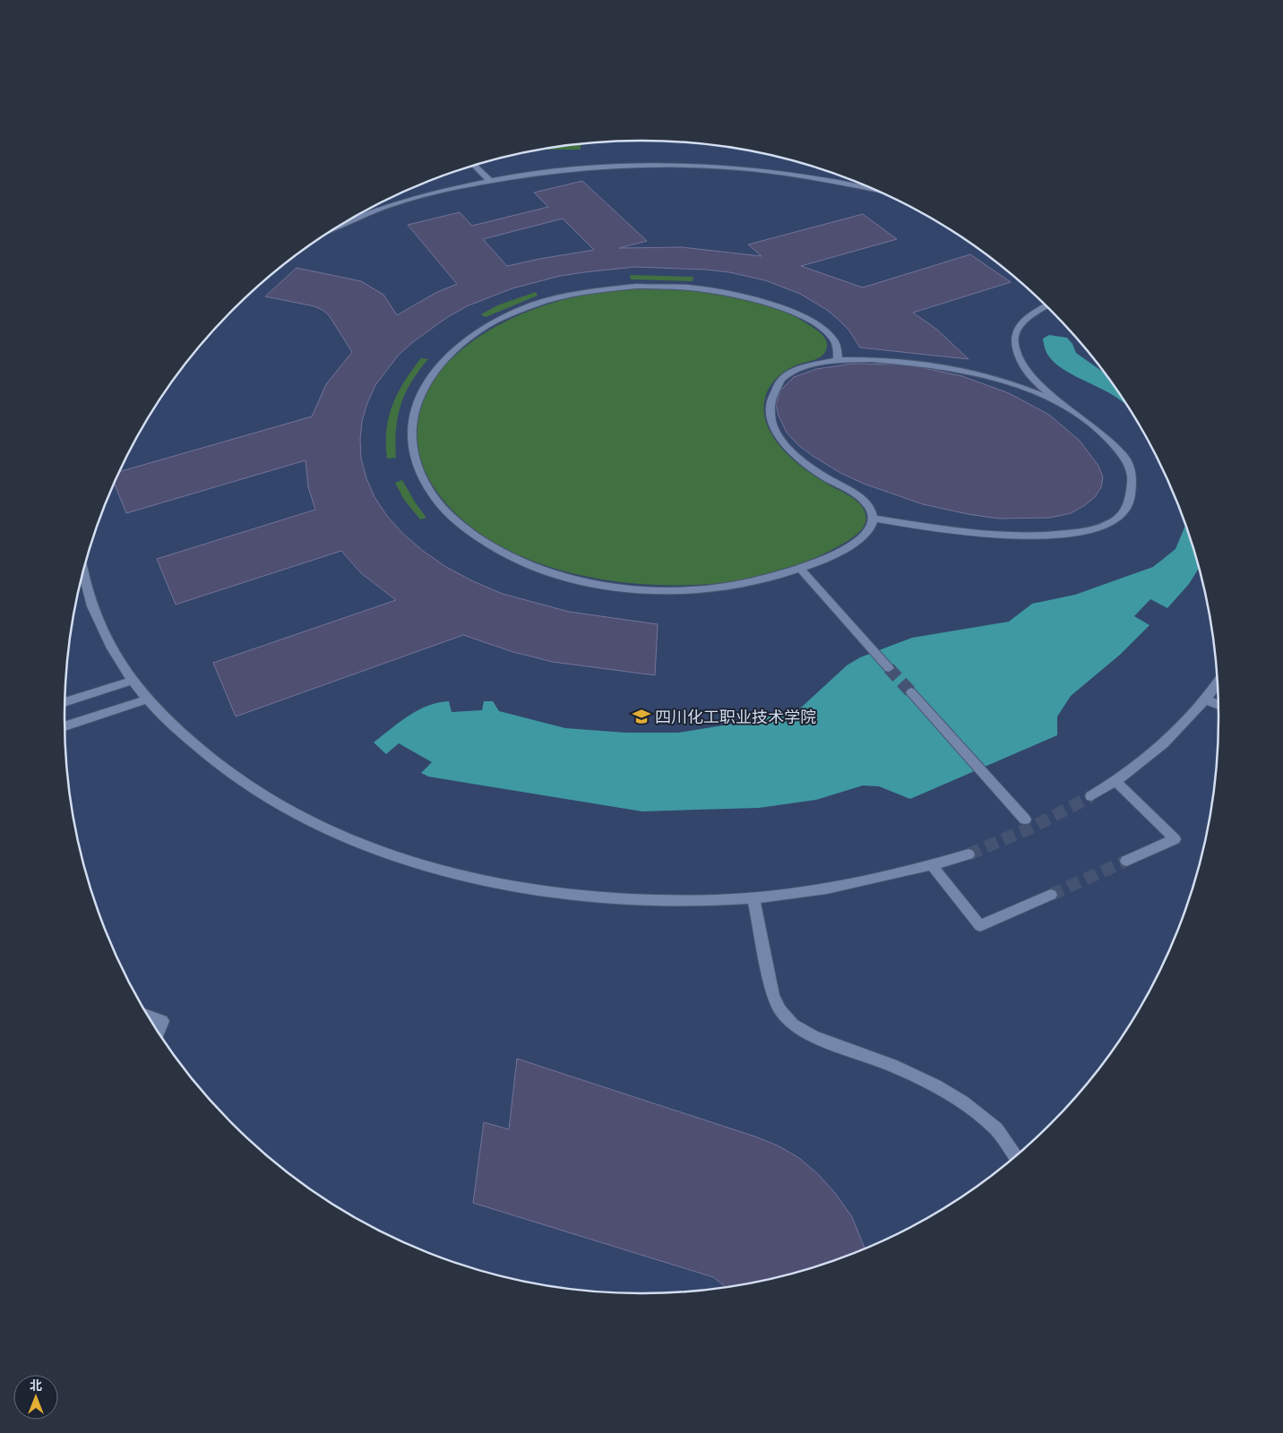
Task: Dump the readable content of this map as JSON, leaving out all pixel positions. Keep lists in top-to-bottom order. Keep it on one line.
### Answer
{"places":{"school or university":["四川化工职业技术学院"]},"north":"top"}
